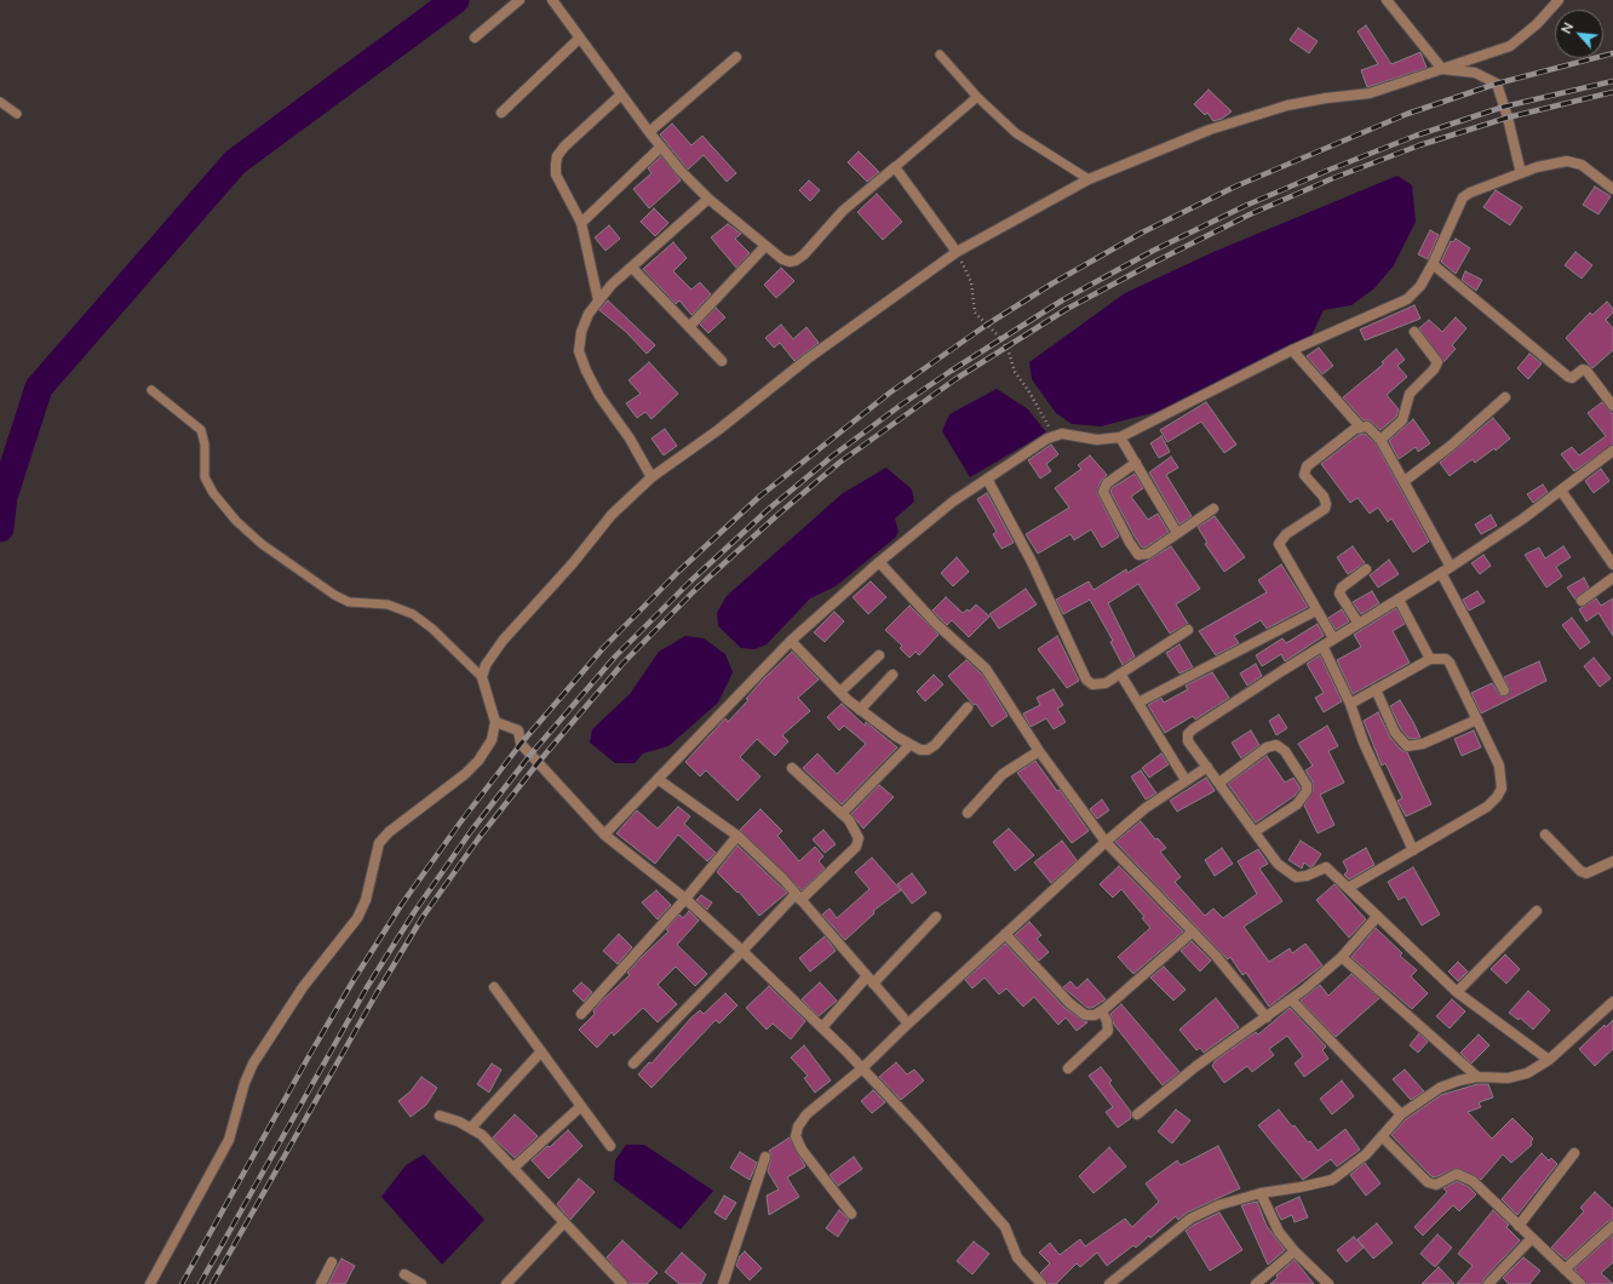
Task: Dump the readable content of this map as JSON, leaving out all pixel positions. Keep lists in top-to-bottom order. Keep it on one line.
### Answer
{"north":"top left"}
